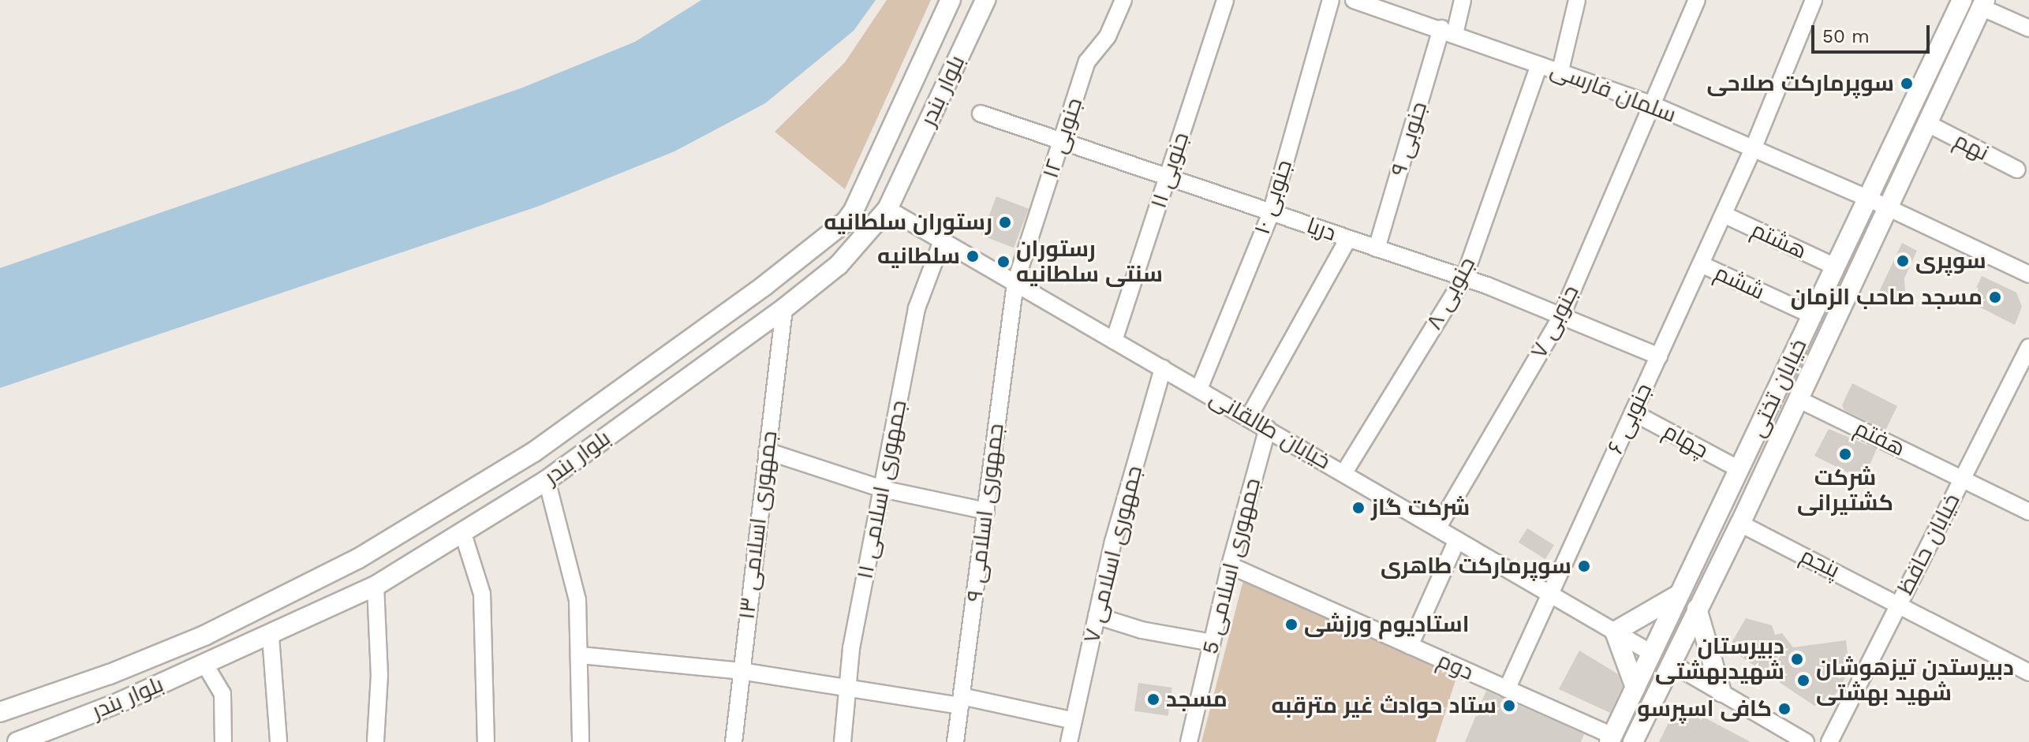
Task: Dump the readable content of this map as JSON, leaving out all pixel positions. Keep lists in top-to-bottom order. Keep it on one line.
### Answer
{"streets":{"main road":["بلوار بندر","خیابان تختی"],"street":["سلمان فارسی","۱۲ جنوبی","۹ جنوبی","نهم","۱۱ جنوبی","۱۰ جنوبی","دریا","هشتم","ششم","۸ جنوبی","۷ جنوبی","۶ جنوبی","خیابان طالقانی","هفتم","چهام","جمهوری اسلامی ۱۱","جمهوری اسلامی ۹","جمهوری اسلامی ۱۳","خیابان حافظ","جمهوری اسلامی ۷","پنجم","جمهوری اسلامی 5","دوم"]},"crossings":[["بلوار بندر","خیابان طالقانی"],["بلوار بندر","جمهوری اسلامی ۱۳"],["سلمان فارسی","۹ جنوبی"],["سلمان فارسی","۸ جنوبی"],["سلمان فارسی","۷ جنوبی"],["سلمان فارسی","خیابان تختی"],["سلمان فارسی","۶ جنوبی"],["۱۲ جنوبی","دریا"],["۱۲ جنوبی","خیابان طالقانی"],["۱۲ جنوبی","جمهوری اسلامی ۹"],["۹ جنوبی","دریا"],["نهم","خیابان تختی"],["۱۱ جنوبی","دریا"],["۱۱ جنوبی","خیابان طالقانی"],["۱۰ جنوبی","دریا"],["۱۰ جنوبی","خیابان طالقانی"],["دریا","۸ جنوبی"],["دریا","۷ جنوبی"],["دریا","۶ جنوبی"],["هشتم","خیابان تختی"],["هشتم","۶ جنوبی"],["ششم","خیابان تختی"],["ششم","۶ جنوبی"],["۸ جنوبی","خیابان طالقانی"],["۷ جنوبی","خیابان طالقانی"],["خیابان تختی","خیابان طالقانی"],["خیابان تختی","هفتم"],["خیابان تختی","چهام"],["خیابان تختی","پنجم"],["خیابان تختی","دوم"],["۶ جنوبی","خیابان طالقانی"],["۶ جنوبی","چهام"],["۶ جنوبی","دوم"],["خیابان طالقانی","جمهوری اسلامی ۱۱"],["خیابان طالقانی","جمهوری اسلامی ۹"],["خیابان طالقانی","جمهوری اسلامی ۷"],["خیابان طالقانی","جمهوری اسلامی 5"],["هفتم","خیابان حافظ"],["خیابان حافظ","پنجم"],["جمهوری اسلامی 5","دوم"]],"places":["سوپرمارکت صلاحی","رستوران سلطانیه","سلطانيه","سوپری","رستوران سنتی سلطانیه","مسجد صاحب الزمان","شرکت کشتیرانی","شرکت گاز","سوپرمارکت طاهری","استادیوم ورزشی","دبیرستان شهیدبهشتی","دبیرستدن تیزهوشان شهید بهشتی","مسجد","ستاد حوادث غیر مترقبه","کافی اسپرسو"],"scale_bar":"50 m"}
